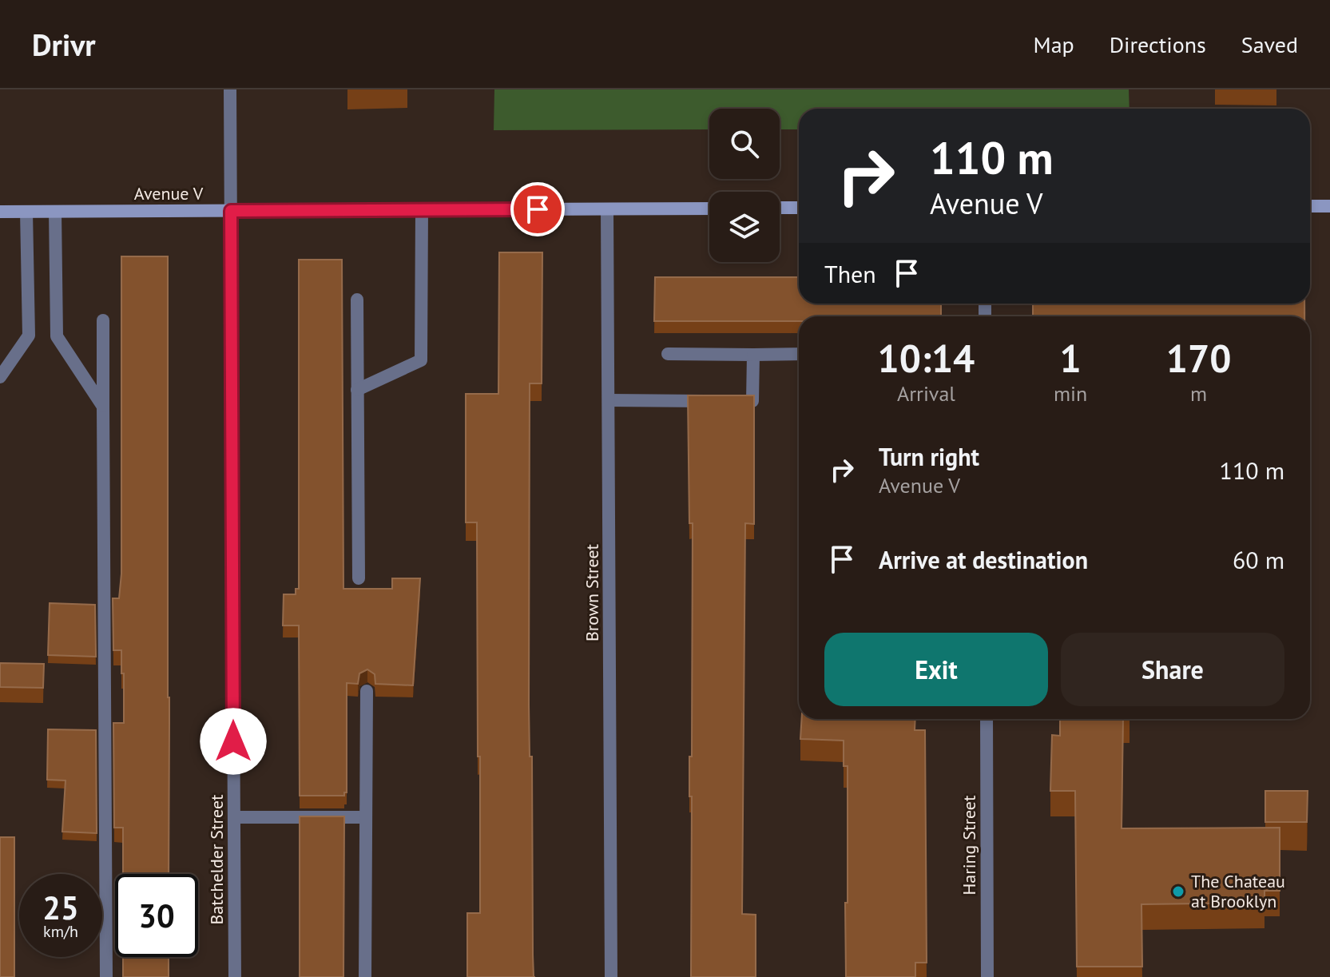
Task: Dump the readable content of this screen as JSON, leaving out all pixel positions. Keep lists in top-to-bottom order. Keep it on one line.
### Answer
{"streets":{"main road":["Avenue V"],"street":["Brown Street","Haring Street","Batchelder Street"]},"crossings":[["Avenue V","Brown Street"],["Avenue V","Batchelder Street"]],"places":["The Chateau at Brooklyn"],"page":{"header":"Drivr","nav":["Map","Directions","Saved"],"turn":["110 m","Avenue V"],"then":"Then","eta":["10:14","Arrival","1","min","170","m"],"list":[{"name":"Turn right","note":"Avenue V","value":"110 m"},{"name":"Arrive at destination","value":"60 m"}],"buttons":["Exit","Share"],"speed":"25 km/h","limit":"30"}}
